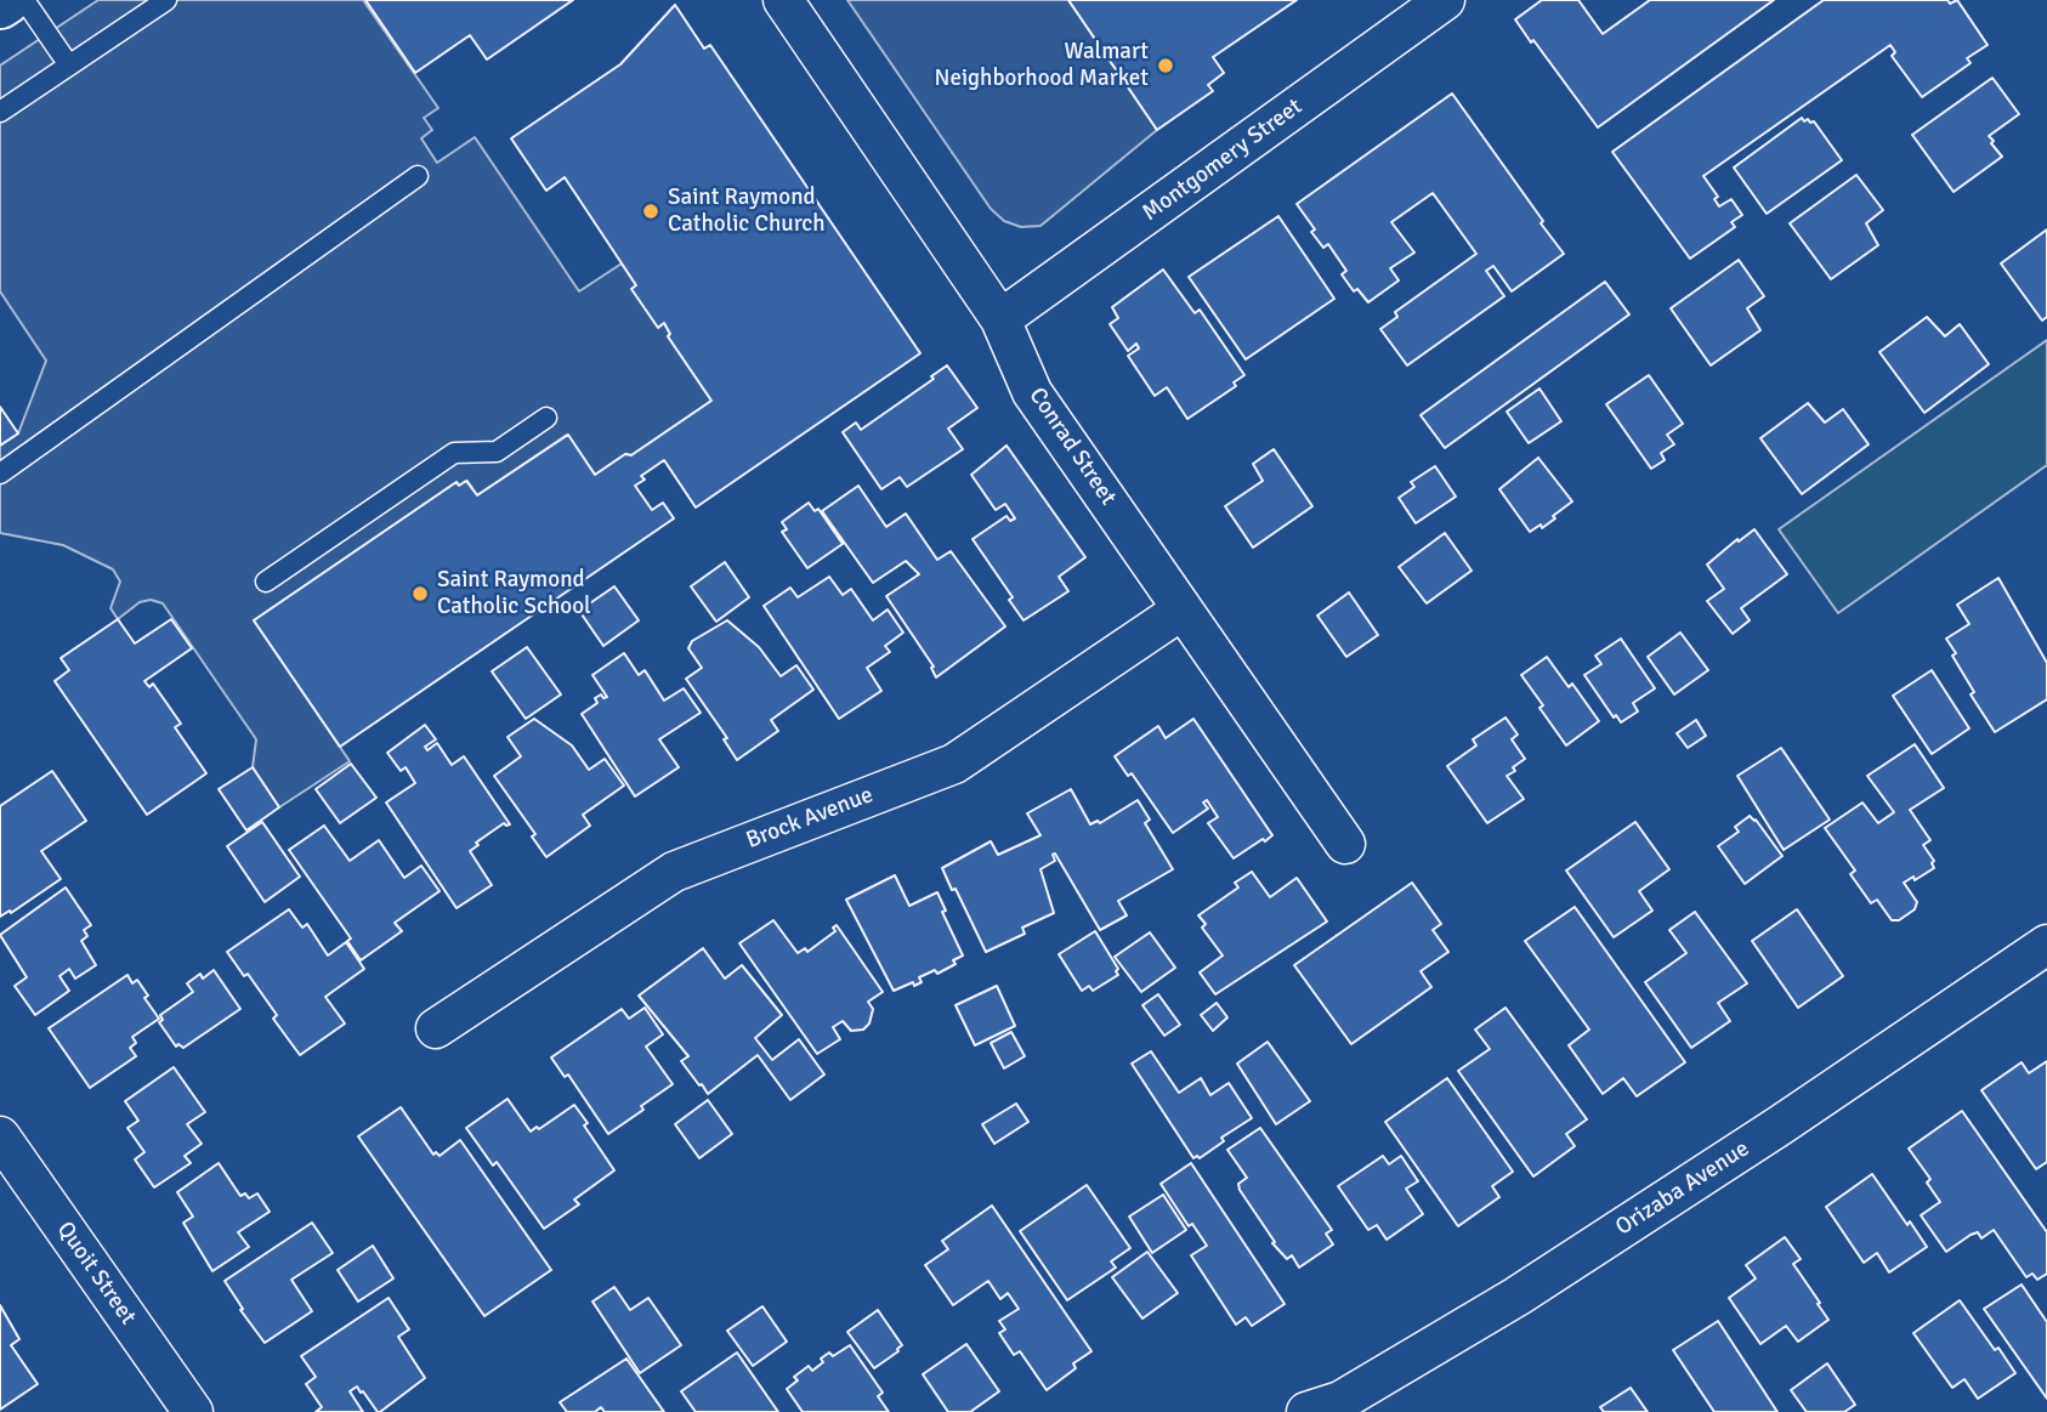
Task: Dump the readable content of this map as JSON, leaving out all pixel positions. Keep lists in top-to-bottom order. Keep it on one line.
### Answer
{"streets":{"street":["Montgomery Street","Conrad Street","Brock Avenue","Orizaba Avenue","Quoit Street"]},"crossings":[["Montgomery Street","Conrad Street"],["Conrad Street","Brock Avenue"]],"places":["Walmart Neighborhood Market","Saint Raymond Catholic Church","Saint Raymond Catholic School"]}
